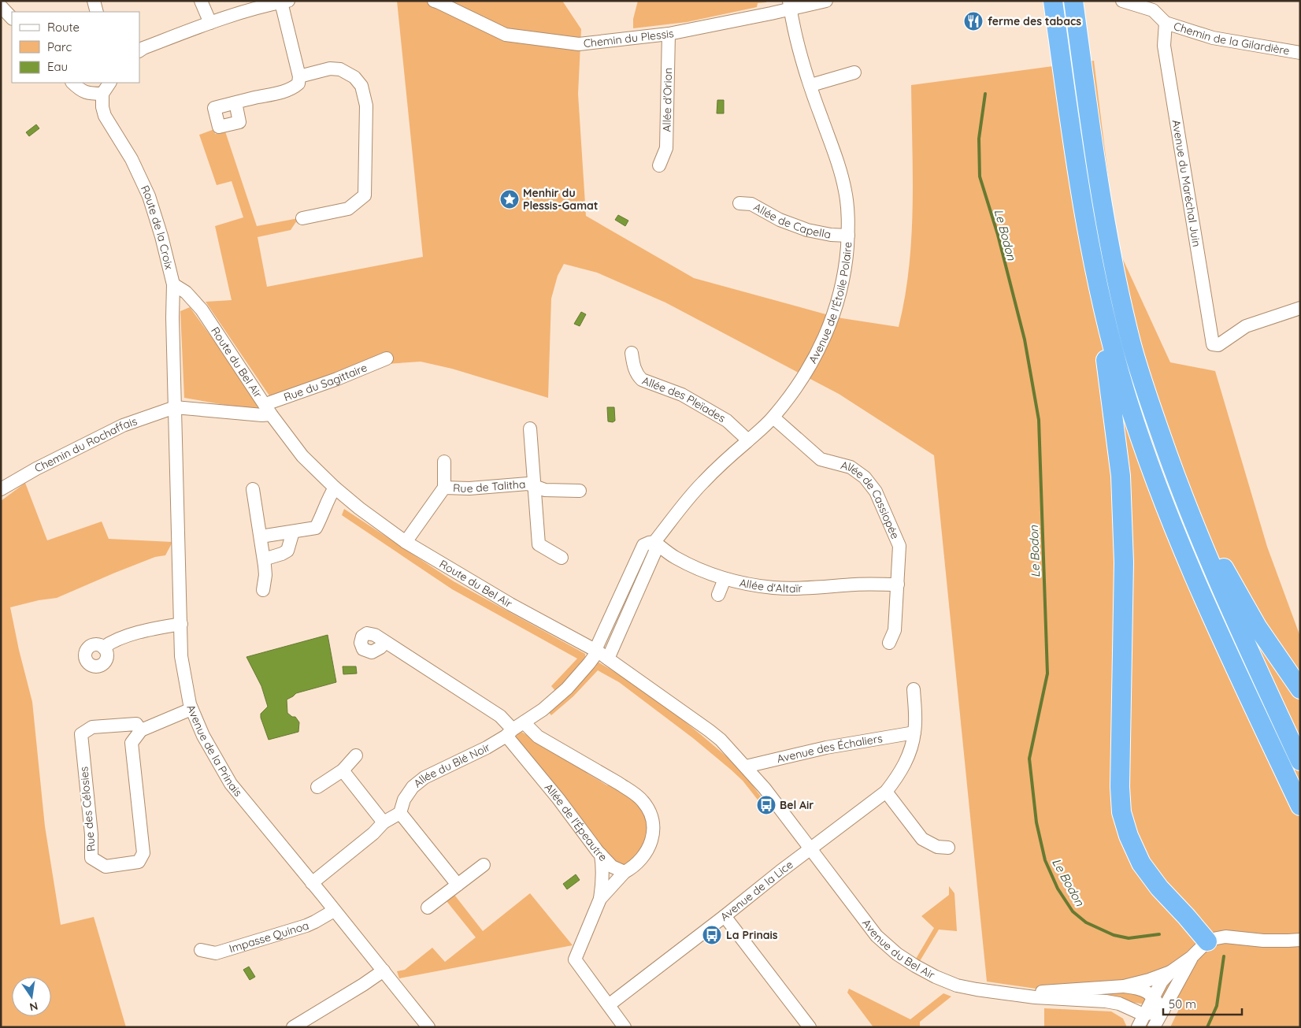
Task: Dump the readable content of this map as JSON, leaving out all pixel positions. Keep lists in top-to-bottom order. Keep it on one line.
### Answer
{"streets":{"street":["Chemin du Plessis","Chemin de la Gilardière","Allée d'Orion","Avenue du Maréchal Juin","Allée de Capella","Route de la Croix","Avenue de l'Étoile Polaire","Route du Bel Air","Rue du Sagittaire","Allée des Pleïades","Chemin du Rochaffais","Rue de Talitha","Allée de Cassiopée","Allée d'Altaïr","Avenue des Échaliers","Avenue de la Prinais","Allée du Blé Noir","Rue des Célosies","Allée de l'Épeautre","Avenue de la Lice","Impasse Quinoa","Avenue du Bel Air"]},"crossings":[["Chemin du Plessis","Allée d'Orion"],["Chemin du Plessis","Avenue de l'Étoile Polaire"],["Chemin de la Gilardière","Avenue du Maréchal Juin"],["Allée de Capella","Avenue de l'Étoile Polaire"],["Route de la Croix","Route du Bel Air"],["Route de la Croix","Rue du Sagittaire"],["Route de la Croix","Chemin du Rochaffais"],["Route de la Croix","Avenue de la Prinais"],["Avenue de l'Étoile Polaire","Route du Bel Air"],["Avenue de l'Étoile Polaire","Allée des Pleïades"],["Avenue de l'Étoile Polaire","Allée de Cassiopée"],["Avenue de l'Étoile Polaire","Allée d'Altaïr"],["Avenue de l'Étoile Polaire","Allée du Blé Noir"],["Route du Bel Air","Rue du Sagittaire"],["Route du Bel Air","Rue de Talitha"],["Route du Bel Air","Avenue des Échaliers"],["Route du Bel Air","Allée du Blé Noir"],["Route du Bel Air","Avenue de la Lice"],["Route du Bel Air","Avenue du Bel Air"],["Rue du Sagittaire","Chemin du Rochaffais"],["Rue du Sagittaire","Avenue de la Prinais"],["Chemin du Rochaffais","Avenue de la Prinais"],["Allée de Cassiopée","Allée d'Altaïr"],["Avenue de la Prinais","Impasse Quinoa"],["Allée du Blé Noir","Allée de l'Épeautre"],["Avenue de la Lice","Avenue du Bel Air"]],"water":["Le Bodon"],"places":{"restaurant":["ferme des tabacs"],"place":["Menhir du Plessis-Gamat"],"bus stop":["Bel Air","La Prinais"]},"legend":["Route","Parc","Eau"],"scale_bar":"50 m","north":"bottom"}
